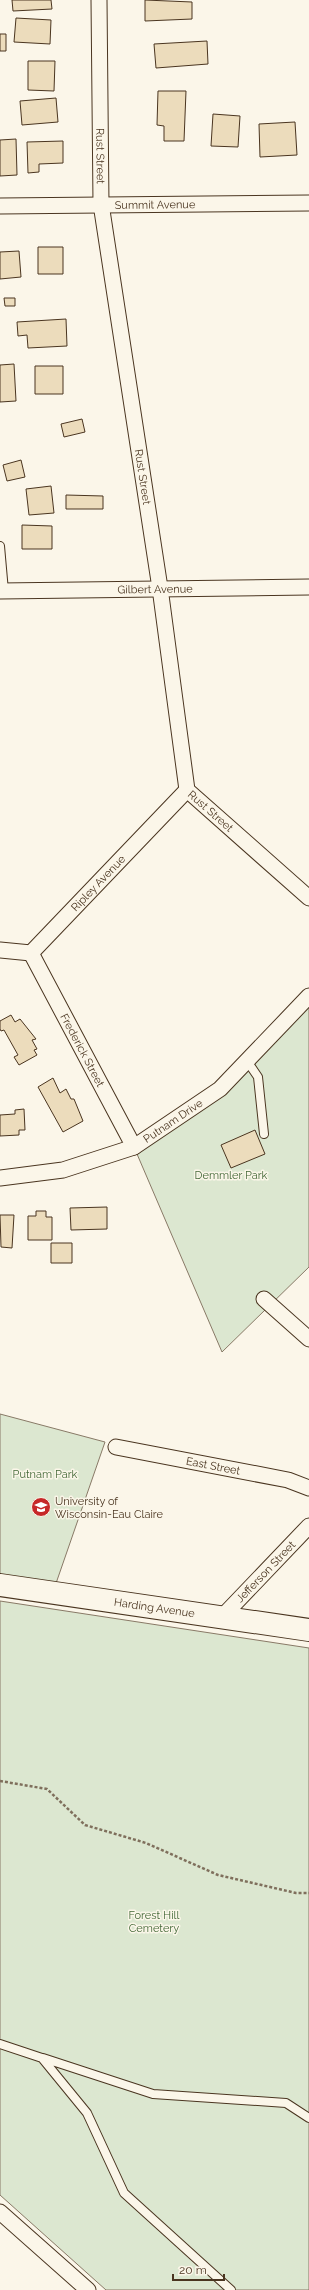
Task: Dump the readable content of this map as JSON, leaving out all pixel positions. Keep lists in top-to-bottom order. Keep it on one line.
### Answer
{"streets":{"main road":["Harding Avenue"],"street":["Rust Street","Summit Avenue","Gilbert Avenue","Ripley Avenue","Frederick Street","Putnam Drive","East Street","Jefferson Street"]},"crossings":[["Rust Street","Summit Avenue"],["Rust Street","Gilbert Avenue"],["Rust Street","Ripley Avenue"],["Ripley Avenue","Frederick Street"],["Frederick Street","Putnam Drive"],["Jefferson Street","Harding Avenue"]],"parks":["Demmler Park","Putnam Park","Forest Hill Cemetery"],"places":{"school or university":["University of Wisconsin-Eau Claire"]},"scale_bar":"20 m"}
